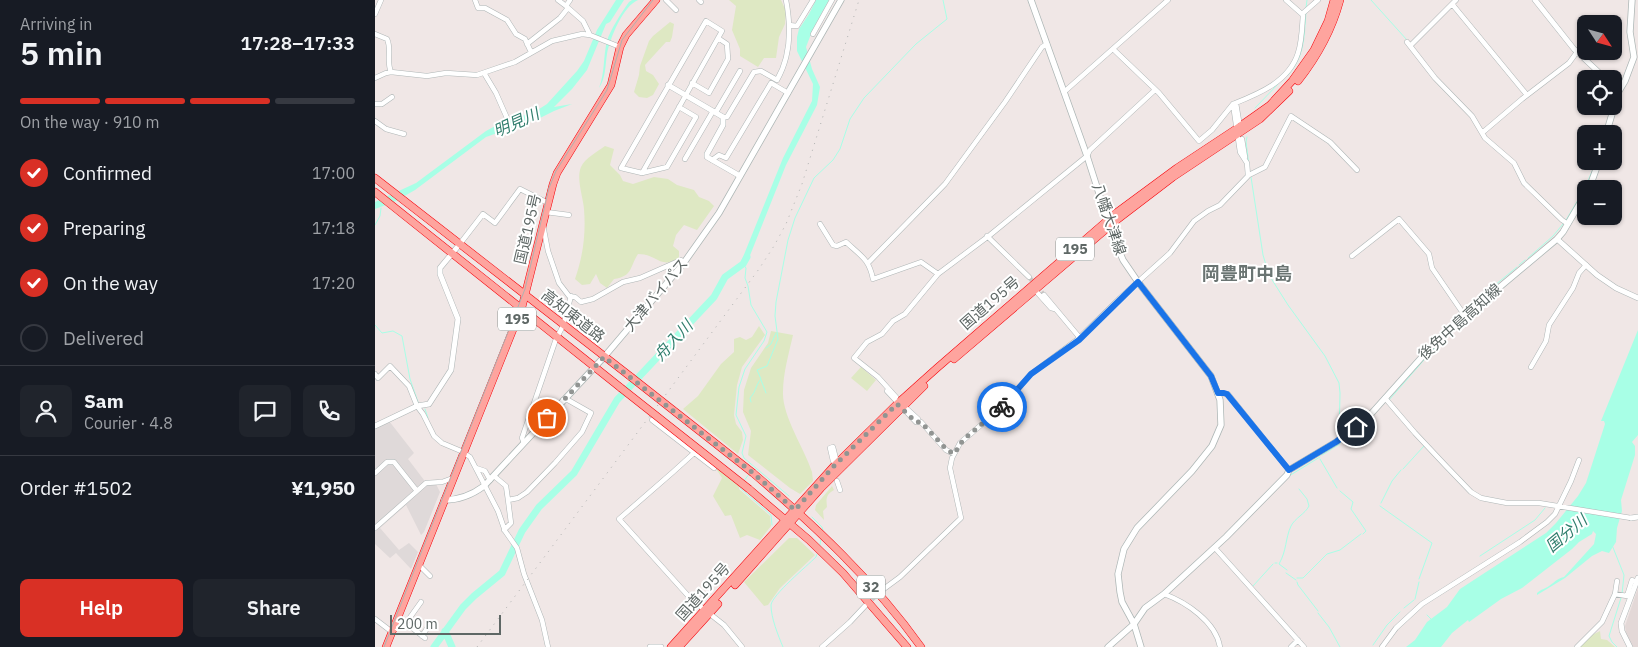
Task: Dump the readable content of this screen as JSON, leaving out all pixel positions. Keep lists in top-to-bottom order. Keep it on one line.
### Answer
{"streets":{"highway":["国道195号","195","高知東道路","32"],"main road":["八幡大津線","大津バイパス","後免中島高知線"]},"crossings":[["八幡大津線","国道195号"],["八幡大津線","後免中島高知線"],["国道195号","大津バイパス"],["国道195号","高知東道路"],["大津バイパス","高知東道路"]],"districts":["岡豊町中島"],"water":["明見川","舟入川","国分川"],"scale_bar":"200 m","north":"bottom right","page":{"heading":["5 min","Arriving in","17:28–17:33"],"panel":["Sam","Courier · 4.8","Order #1502","¥1,950"],"map_buttons":["+","−"],"bar":"On the way · 910 m","list":[["Confirmed","17:00"],["Preparing","17:18"],["On the way","17:20"],"Delivered"],"buttons":["Help","Share"],"scale":"200 m"}}
